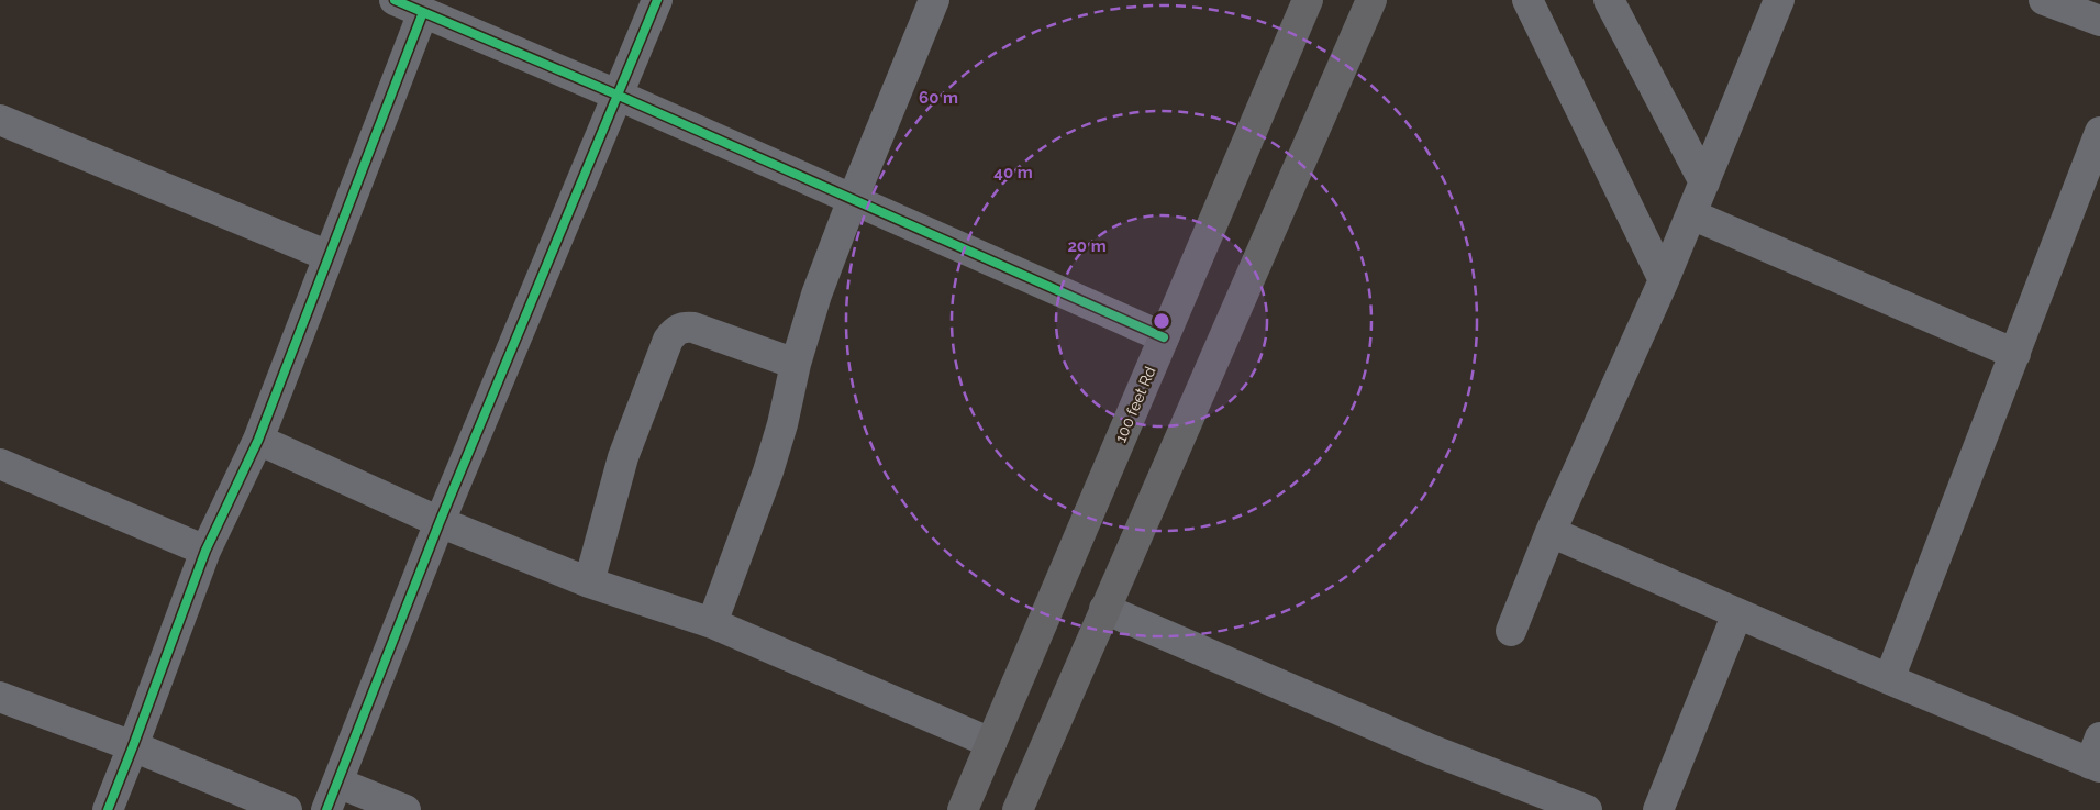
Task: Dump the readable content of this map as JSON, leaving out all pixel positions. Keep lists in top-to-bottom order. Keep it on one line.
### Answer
{"streets":{"main road":["100 feet Rd"]},"rings":["60 m","40 m","20 m"]}
